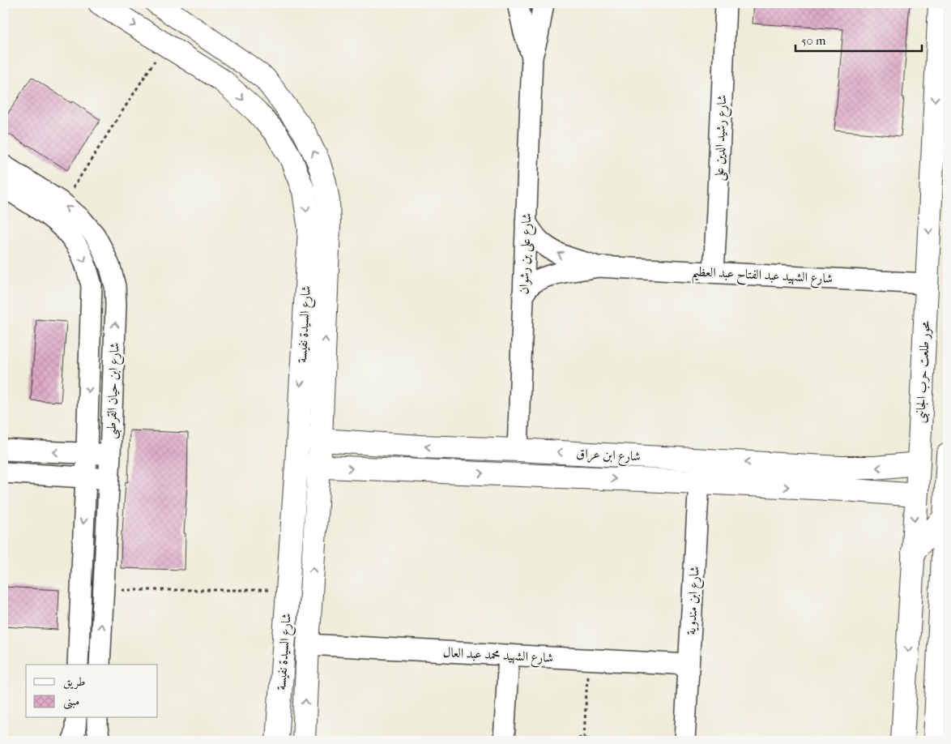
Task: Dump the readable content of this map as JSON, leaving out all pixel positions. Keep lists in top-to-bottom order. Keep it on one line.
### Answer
{"streets":{"street":["شارع رشيد الدين على","شارع على بن رشوان","شارع الشهيد عبد الفتاح عبد العظيم","شارع السيدة نفيسة","محور طلعت حرب الجانبى","شارع ابن حيان القرطبى","شارع ابن عراق","شارع ابن مندوية","شارع الشهيد محمد عبد العال"]},"crossings":[["شارع رشيد الدين على","شارع الشهيد عبد الفتاح عبد العظيم"],["شارع على بن رشوان","شارع الشهيد عبد الفتاح عبد العظيم"],["شارع على بن رشوان","شارع ابن عراق"],["شارع الشهيد عبد الفتاح عبد العظيم","محور طلعت حرب الجانبى"],["شارع السيدة نفيسة","شارع ابن عراق"],["شارع السيدة نفيسة","شارع الشهيد محمد عبد العال"],["محور طلعت حرب الجانبى","شارع ابن عراق"],["شارع ابن عراق","شارع ابن مندوية"],["شارع ابن مندوية","شارع الشهيد محمد عبد العال"]],"legend":["طريق","مبنى"],"scale_bar":"50 m"}
